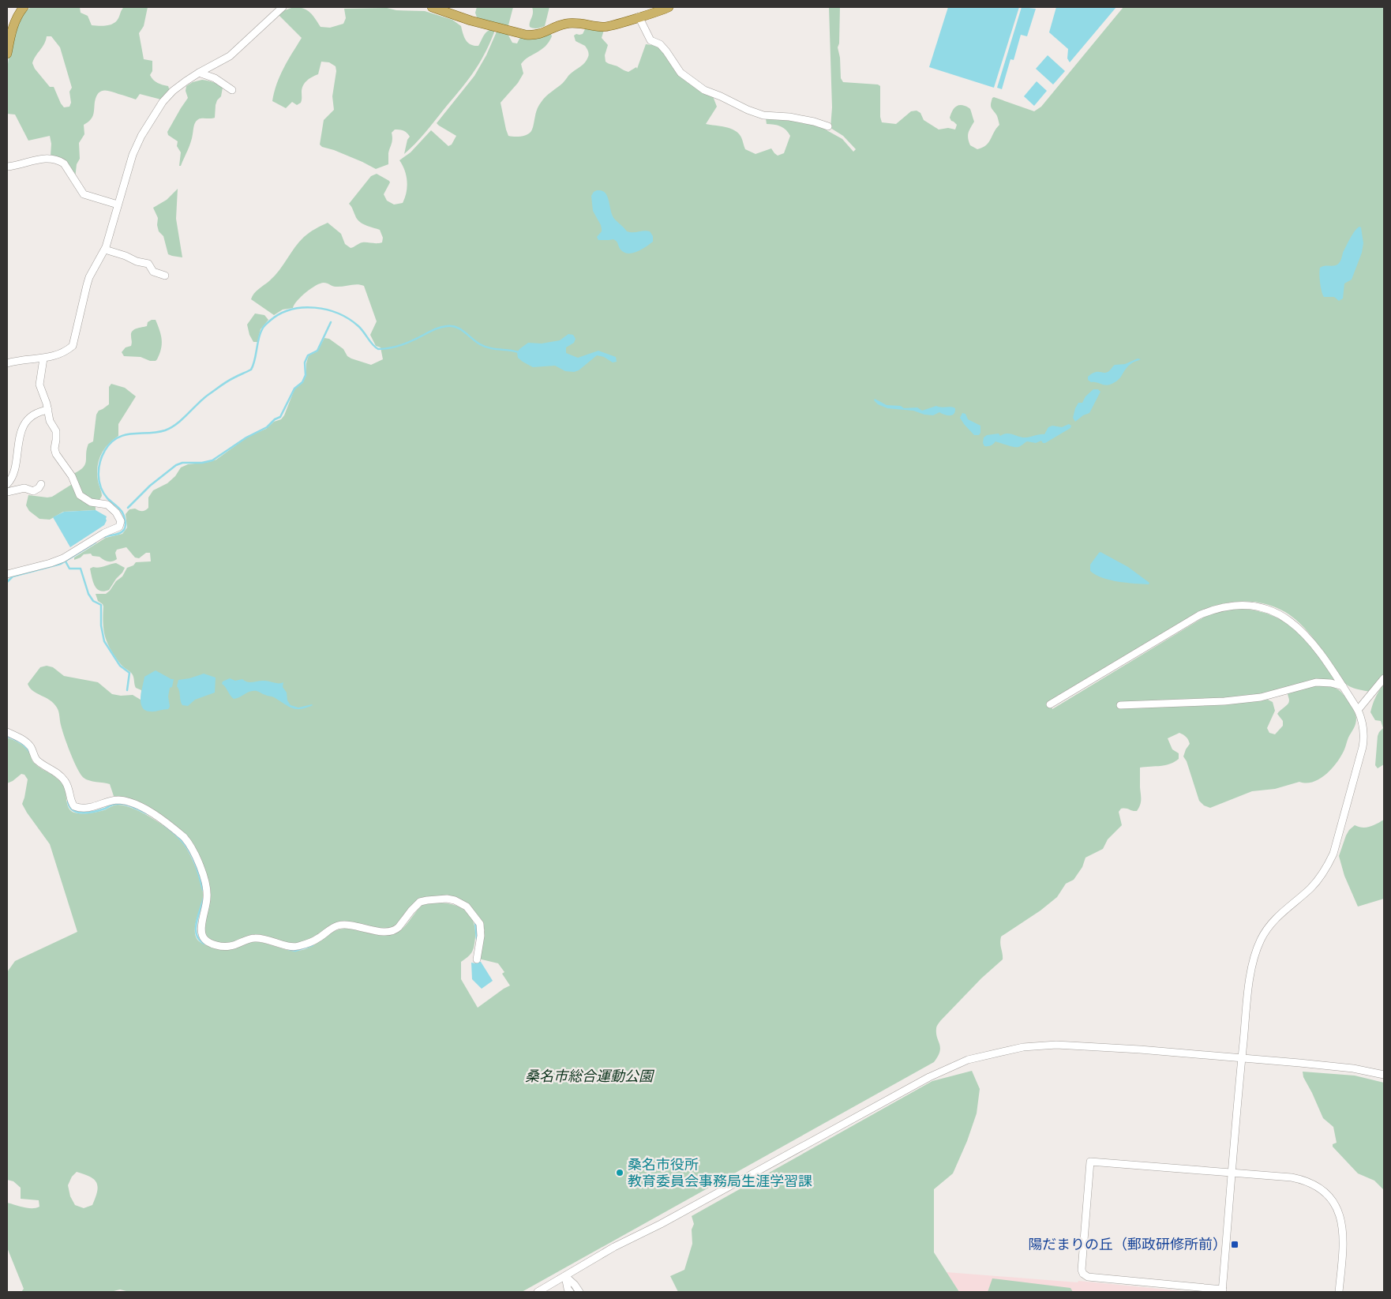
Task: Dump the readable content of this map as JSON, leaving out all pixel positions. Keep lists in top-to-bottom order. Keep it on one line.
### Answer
{"parks":["桑名市総合運動公園"],"places":{"other":["桑名市役所 教育委員会事務局生涯学習課"],"transit":["陽だまりの丘（郵政研修所前）"]}}
